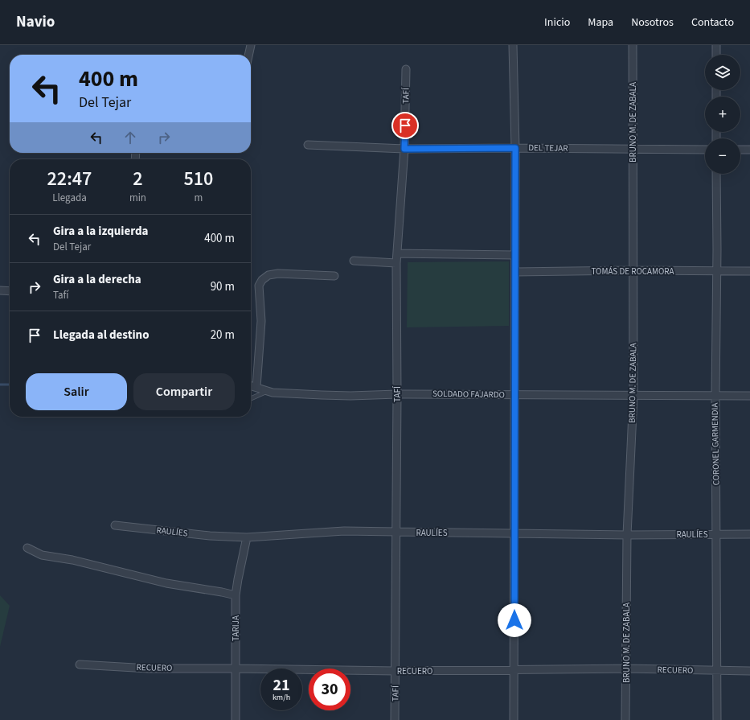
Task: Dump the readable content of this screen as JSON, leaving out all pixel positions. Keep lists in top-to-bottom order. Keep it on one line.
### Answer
{"streets":{"street":["TAFÍ","BRUNO M. DE ZABALA","DEL TEJAR","TOMÁS DE ROCAMORA","SOLDADO FAJARDO","CORONEL GARMENDIA","RAULÍES","TARIJA","RECUERO"]},"crossings":[["TAFÍ","DEL TEJAR"],["TAFÍ","SOLDADO FAJARDO"],["TAFÍ","RAULÍES"],["TAFÍ","RECUERO"],["BRUNO M. DE ZABALA","DEL TEJAR"],["BRUNO M. DE ZABALA","TOMÁS DE ROCAMORA"],["BRUNO M. DE ZABALA","SOLDADO FAJARDO"],["BRUNO M. DE ZABALA","RAULÍES"],["BRUNO M. DE ZABALA","RECUERO"],["TOMÁS DE ROCAMORA","CORONEL GARMENDIA"],["SOLDADO FAJARDO","CORONEL GARMENDIA"],["CORONEL GARMENDIA","RAULÍES"],["CORONEL GARMENDIA","RECUERO"],["RAULÍES","TARIJA"],["TARIJA","RECUERO"]],"page":{"header":"Navio","nav":["Inicio","Mapa","Nosotros","Contacto"],"map_buttons":["+","−"],"turn":["400 m","Del Tejar"],"eta":["22:47","Llegada","2","min","510","m"],"list":[{"name":"Gira a la izquierda","note":"Del Tejar","value":"400 m"},{"name":"Gira a la derecha","note":"Tafí","value":"90 m"},{"name":"Llegada al destino","value":"20 m"}],"buttons":["Salir","Compartir"],"speed":"21 km/h","limit":"30"}}
